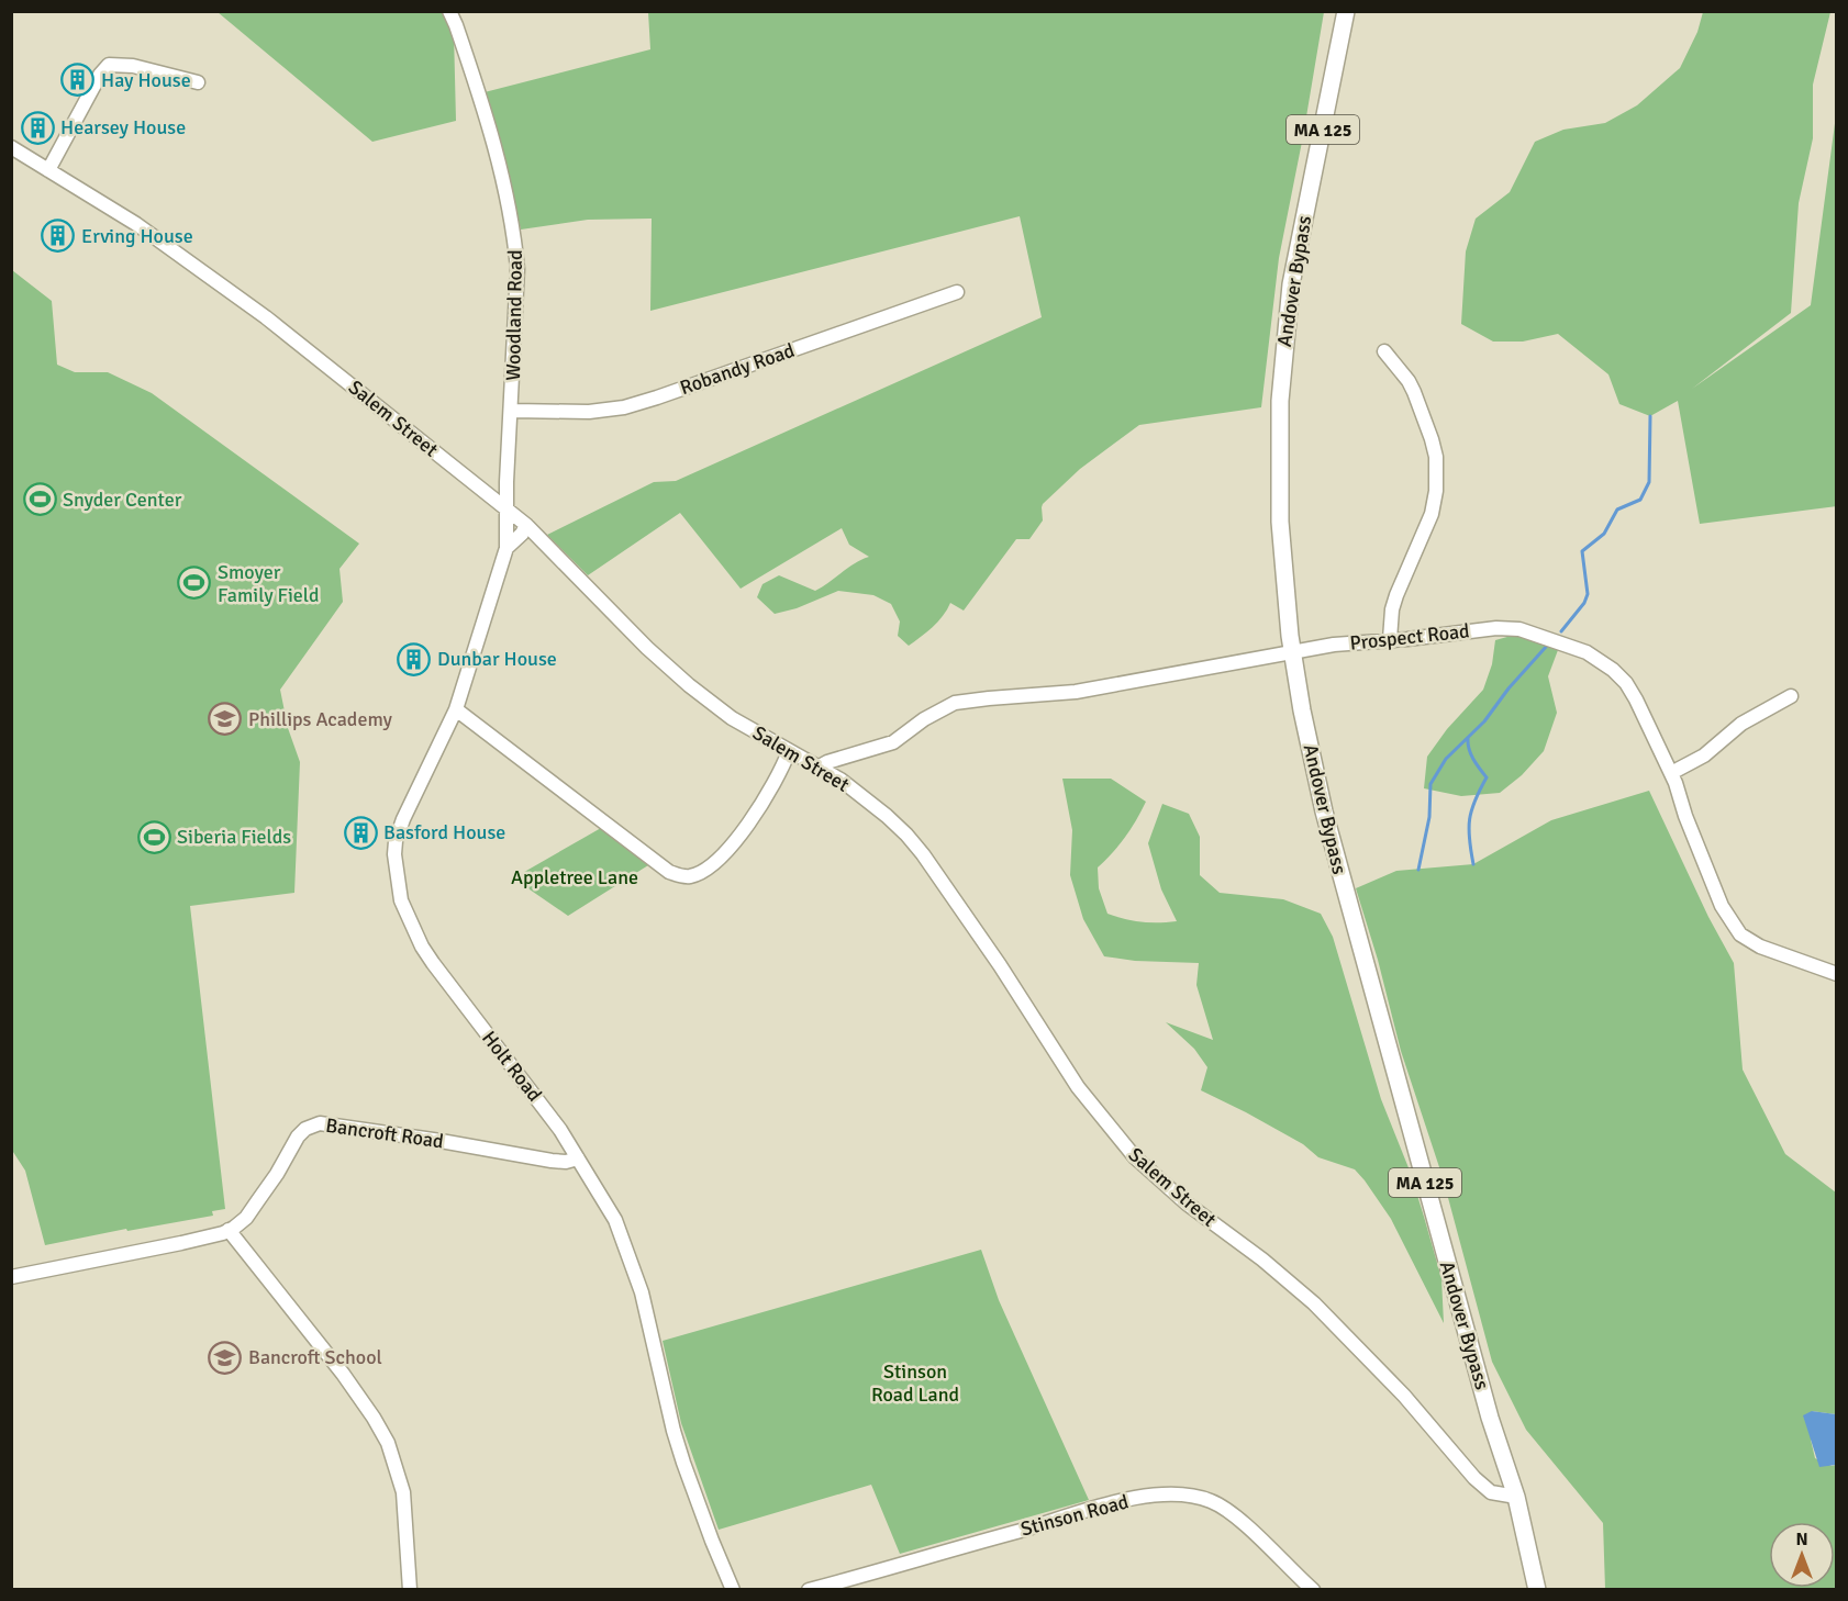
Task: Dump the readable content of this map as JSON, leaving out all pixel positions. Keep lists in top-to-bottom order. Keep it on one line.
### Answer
{"streets":{"main road":["MA 125","Andover Bypass"],"street":["Woodland Road","Robandy Road","Salem Street","Prospect Road","Holt Road","Bancroft Road","Stinson Road"]},"crossings":[["Andover Bypass","Salem Street"],["Andover Bypass","Prospect Road"],["Woodland Road","Robandy Road"],["Woodland Road","Salem Street"],["Woodland Road","Holt Road"],["Salem Street","Prospect Road"],["Salem Street","Holt Road"],["Holt Road","Bancroft Road"]],"parks":["Appletree Lane","Stinson Road Land"],"places":{"building":["Hay House","Hearsey House","Erving House","Dunbar House","Basford House"],"sports":["Snyder Center","Smoyer Family Field","Siberia Fields"],"school or university":["Phillips Academy","Bancroft School"]},"north":"top"}
